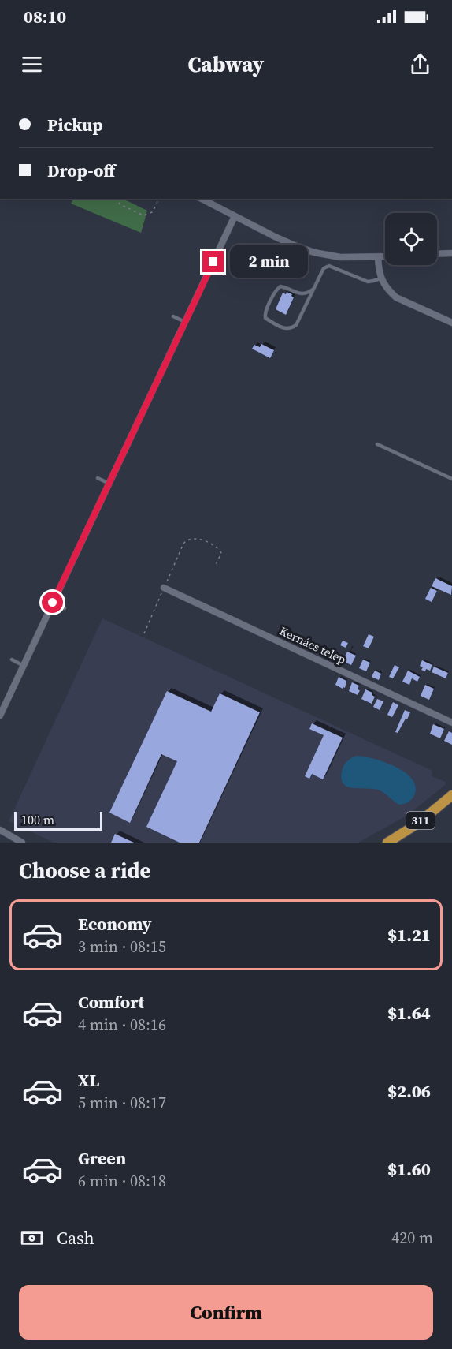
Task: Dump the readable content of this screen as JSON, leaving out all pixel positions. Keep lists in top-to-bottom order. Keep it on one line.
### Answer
{"streets":{"main road":["311"],"street":["Kernács telep"]},"scale_bar":"100 m","page":{"status":"08:10","header":"Cabway","banner":["Pickup","Drop-off"],"bubble":"2 min","scale":"100 m","heading":"Choose a ride","list":[{"name":"Economy","note":"3 min · 08:15","value":"$1.21"},{"name":"Comfort","note":"4 min · 08:16","value":"$1.64"},{"name":"XL","note":"5 min · 08:17","value":"$2.06"},{"name":"Green","note":"6 min · 08:18","value":"$1.60"}],"pay":["Cash","420 m"],"buttons":"Confirm"}}
